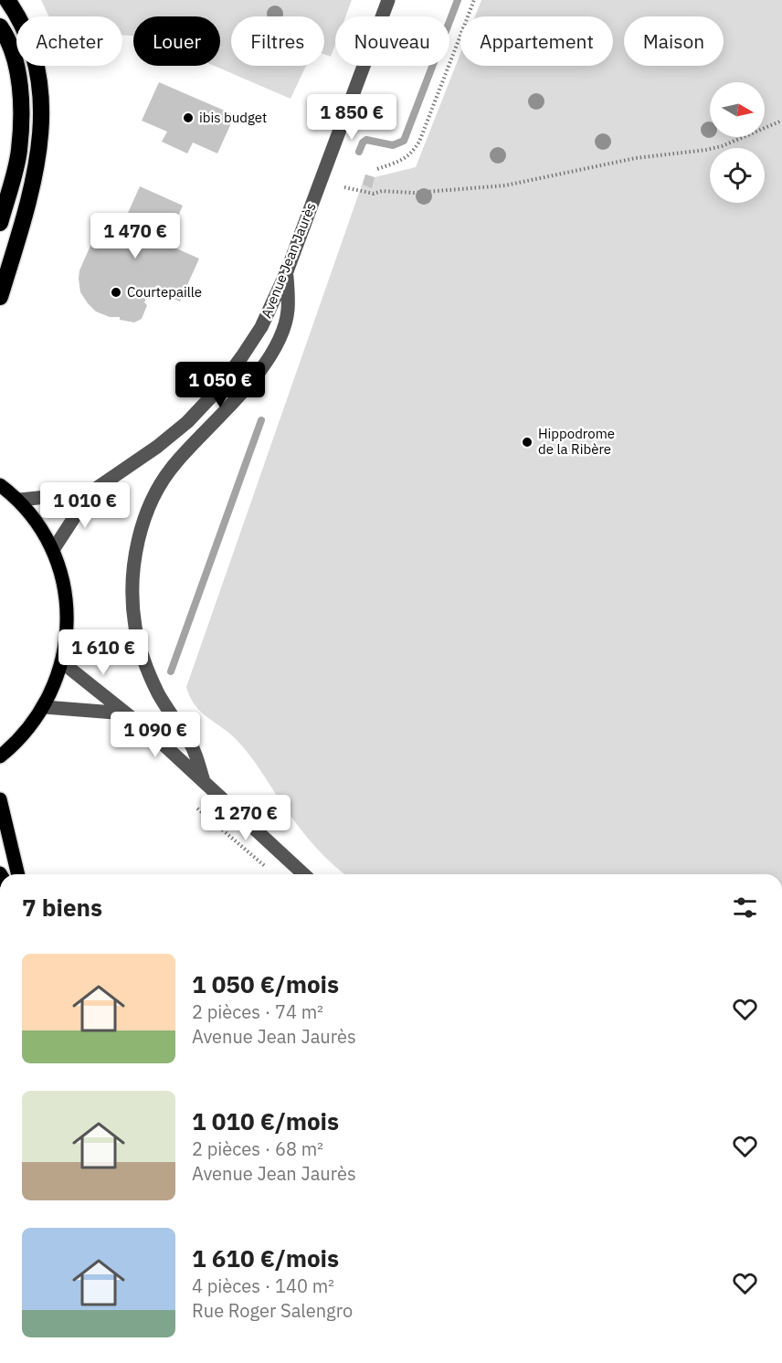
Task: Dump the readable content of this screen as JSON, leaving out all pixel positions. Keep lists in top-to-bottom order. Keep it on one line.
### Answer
{"streets":{"street":["Avenue Jean Jaurès"]},"places":["ibis budget","Courtepaille","Hippodrome de la Ribère"],"north":"right","page":{"chip":["Acheter","Louer","Filtres","Nouveau","Appartement","Maison"],"price":["1 850 €","1 470 €","1 050 €","1 010 €","1 610 €","1 090 €","1 270 €"],"heading":"7 biens","list":[{"name":"1 050 €/mois","note":"2 pièces · 74 m² · Avenue Jean Jaurès"},{"name":"1 010 €/mois","note":"2 pièces · 68 m² · Avenue Jean Jaurès"},{"name":"1 610 €/mois","note":"4 pièces · 140 m² · Rue Roger Salengro"}]}}
